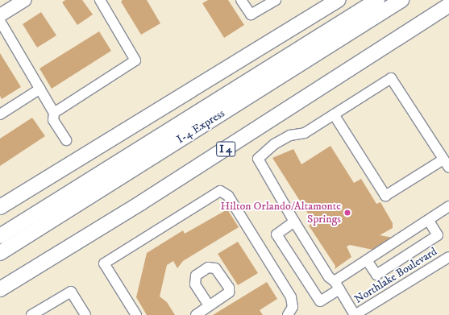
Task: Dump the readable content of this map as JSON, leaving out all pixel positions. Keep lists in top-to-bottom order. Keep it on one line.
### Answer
{"streets":{"highway":["I-4 Express","I 4"],"street":["Northlake Boulevard"]},"places":["Hilton Orlando/Altamonte Springs"]}
